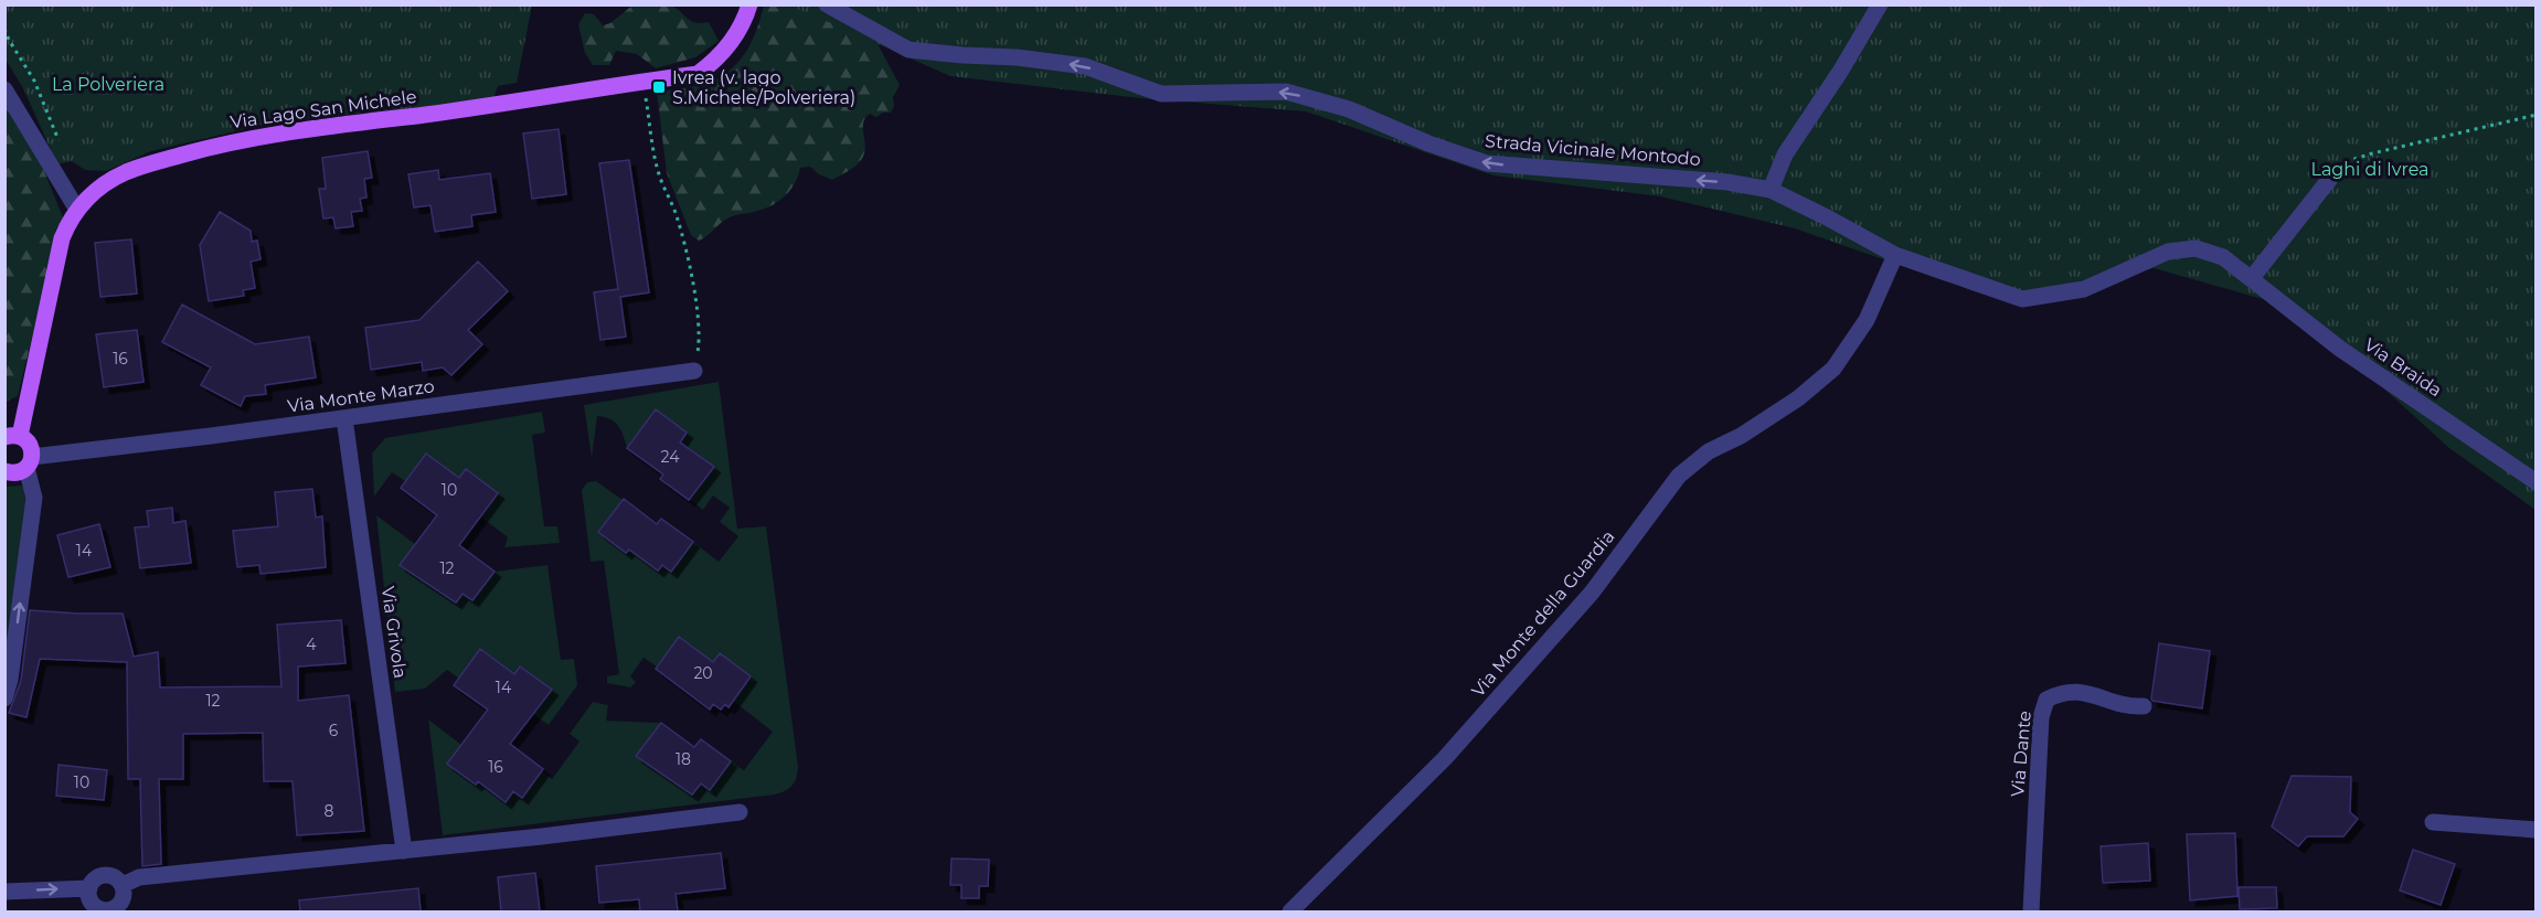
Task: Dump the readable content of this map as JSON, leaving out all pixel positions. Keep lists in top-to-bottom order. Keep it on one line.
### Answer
{"streets":{"main road":["Via Lago San Michele"],"street":["Strada Vicinale Montodo","Via Braida","Via Monte Marzo","Via Monte della Guardia","Via Grivola","Via Dante"]},"crossings":[["Strada Vicinale Montodo","Via Braida"],["Strada Vicinale Montodo","Via Monte della Guardia"],["Via Braida","Via Monte della Guardia"],["Via Monte Marzo","Via Grivola"]],"one_way":["Strada Vicinale Montodo"],"parks":["La Polveriera","Laghi di Ivrea"],"places":{"transit":["Ivrea (v. lago S.Michele/Polveriera)"]},"house_numbers":["16","24","10","14","12","4","20","14","12","6","18","16","10","8"]}
